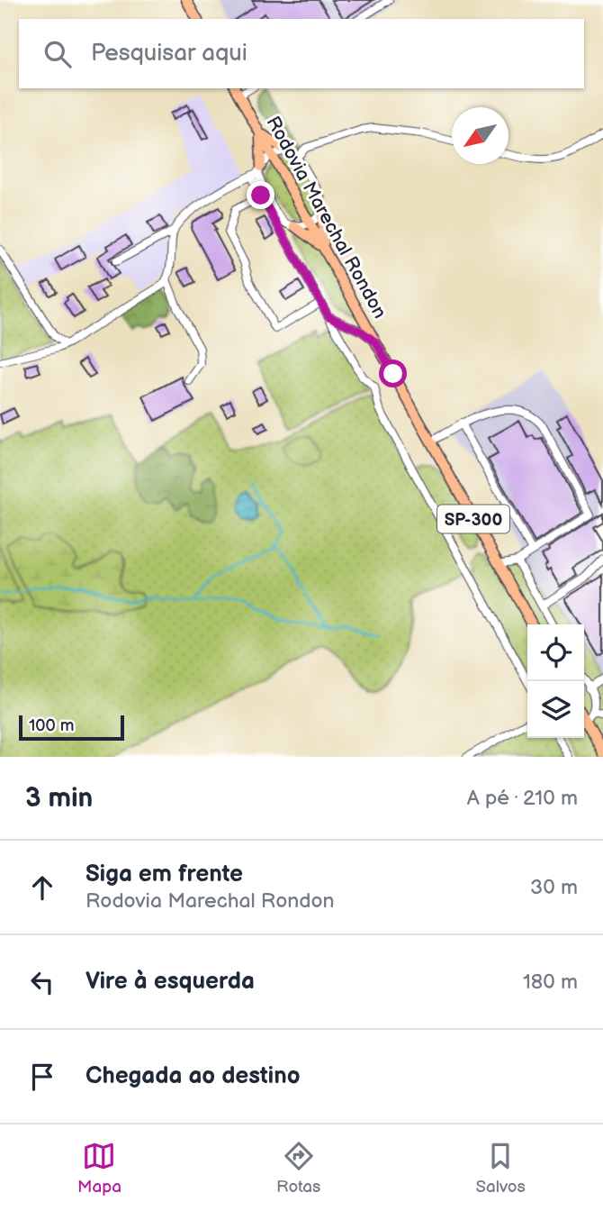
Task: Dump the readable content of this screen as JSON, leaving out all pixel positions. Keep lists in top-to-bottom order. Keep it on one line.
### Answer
{"streets":{"main road":["Rodovia Marechal Rondon","SP-300"]},"scale_bar":"100 m","north":"bottom left","page":{"search":"Pesquisar aqui","scale":"100 m","heading":["3 min","A pé · 210 m"],"list":[["Siga em frente","Rodovia Marechal Rondon","30 m"],["Vire à esquerda","180 m"],"Chegada ao destino"],"nav":["Mapa","Rotas","Salvos"]}}
